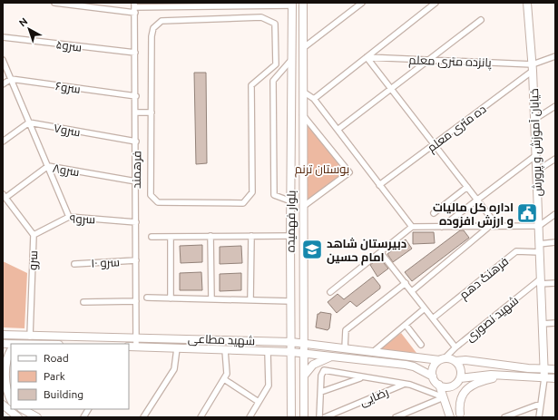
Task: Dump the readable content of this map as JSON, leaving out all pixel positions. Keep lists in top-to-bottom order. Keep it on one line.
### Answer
{"streets":{"street":["سرو۵","پانزده متری معلم","سرو۶","ده متری معلم","سرو۷","خیابان آموزش و پرورش","سرو۸","فرهمند","سرو۹","بلوار فهمیده","سرو","سرو ۱۰","فرهنگ دهم","شهید نصوری","شهید مطاعی","رضایی"]},"crossings":[["سرو۵","فرهمند"],["پانزده متری معلم","ده متری معلم"],["پانزده متری معلم","خیابان آموزش و پرورش"],["سرو۶","فرهمند"],["ده متری معلم","خیابان آموزش و پرورش"],["سرو۷","فرهمند"],["خیابان آموزش و پرورش","فرهنگ دهم"],["خیابان آموزش و پرورش","شهید نصوری"],["سرو۸","فرهمند"],["سرو۸","سرو"],["فرهمند","سرو۹"],["فرهمند","سرو ۱۰"],["فرهمند","شهید مطاعی"],["سرو۹","سرو"],["بلوار فهمیده","شهید مطاعی"],["سرو","شهید مطاعی"],["شهید نصوری","شهید مطاعی"]],"parks":["بوستان ترنم"],"places":{"public building":["اداره کل مالیات و ارزش افزوده"],"school or university":["دبیرستان شاهد امام حسین"]},"legend":["Road","Park","Building"],"north":"top left"}
